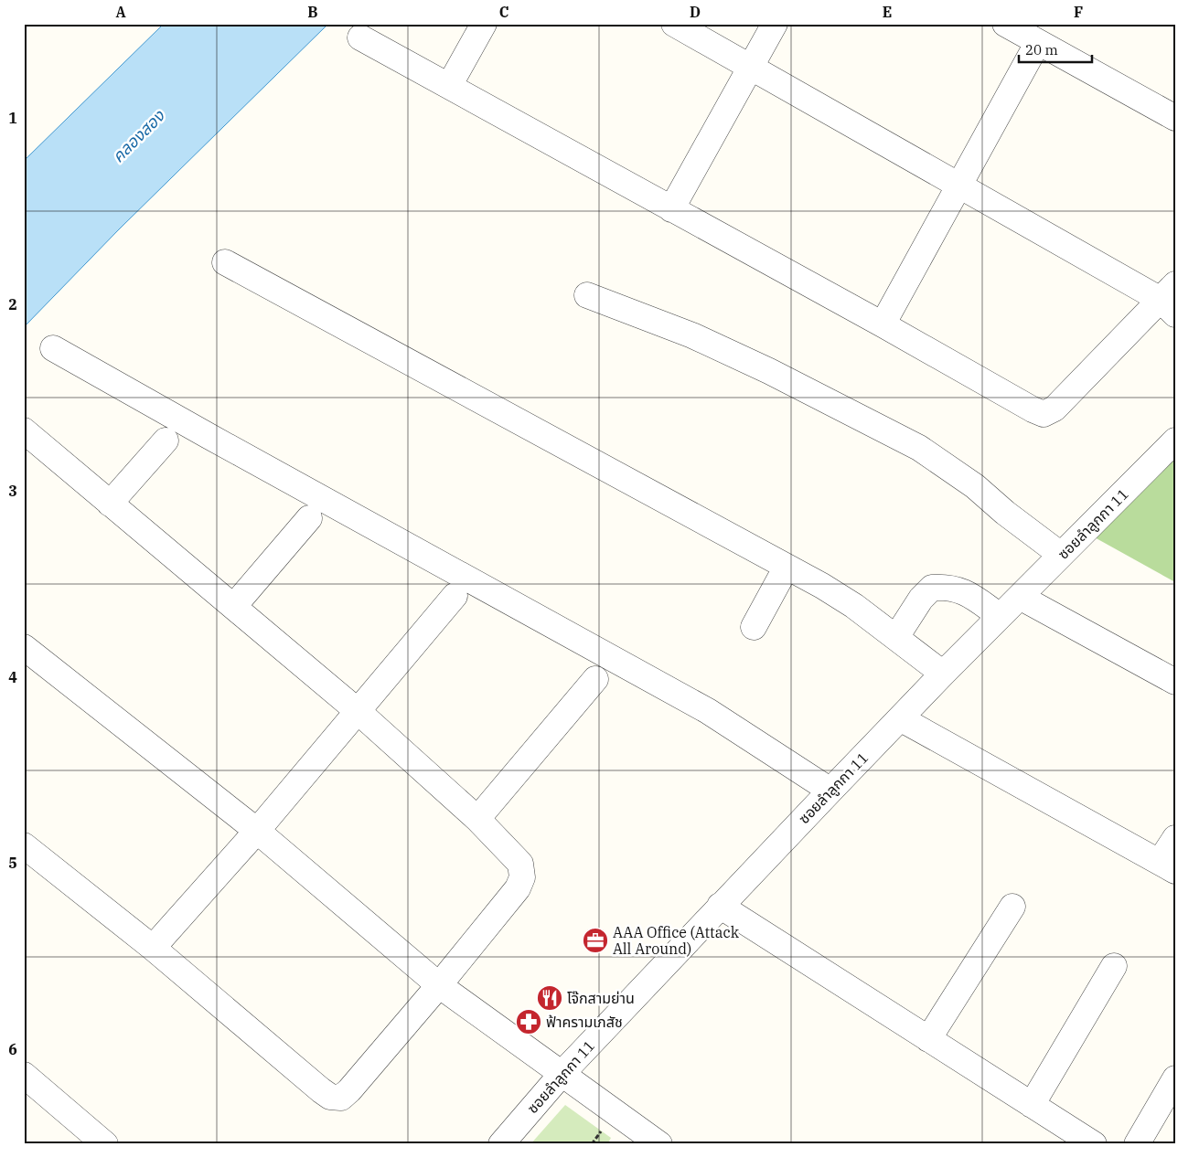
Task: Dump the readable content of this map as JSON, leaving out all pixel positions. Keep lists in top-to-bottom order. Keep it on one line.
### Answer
{"streets":{"street":["ซอยลำลูกกา 11"]},"water":["คลองสอง"],"places":{"office":["AAA Office (Attack All Around)"],"restaurant":["โจ๊กสามย่าน"],"pharmacy":["ฟ้าครามเภสัช"]},"scale_bar":"20 m","grid":{"columns":["A","B","C","D","E","F"],"rows":["1","2","3","4","5","6"]}}
